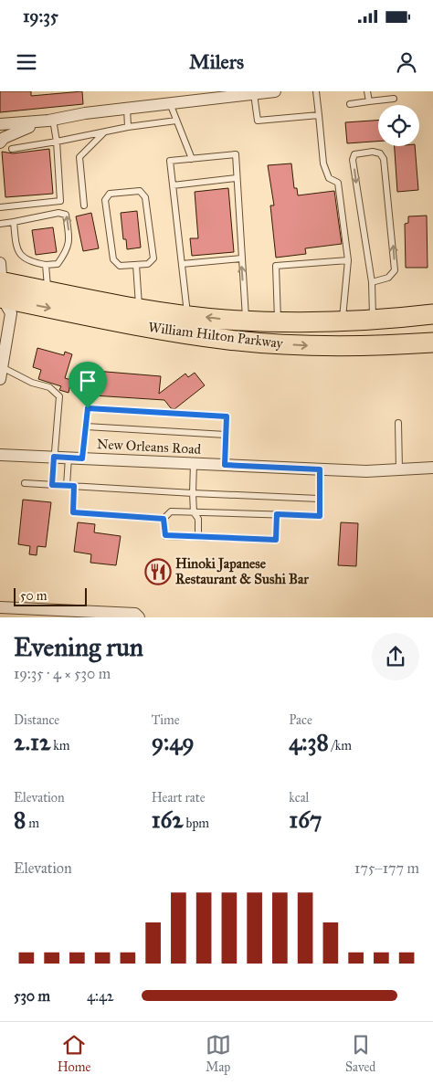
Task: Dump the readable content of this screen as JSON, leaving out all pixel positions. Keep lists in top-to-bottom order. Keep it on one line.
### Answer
{"streets":{"highway":["William Hilton Parkway"],"street":["New Orleans Road"]},"places":{"restaurant":["Hinoki Japanese Restaurant & Sushi Bar"]},"scale_bar":"50 m","page":{"status":"19:35","header":"Milers","scale":"50 m","heading":["Evening run","19:35 · 4 × 530 m"],"stats":[["Distance","2.12 km"],["Time","9:49"],["Pace","4:38 /km"],["Elevation","8 m"],["Heart rate","162 bpm"],["kcal","167"]],"chart":["Elevation","175–177 m"],"list":[{"name":"530 m","note":"4:42"}],"tabs":["Home","Map","Saved"]}}
